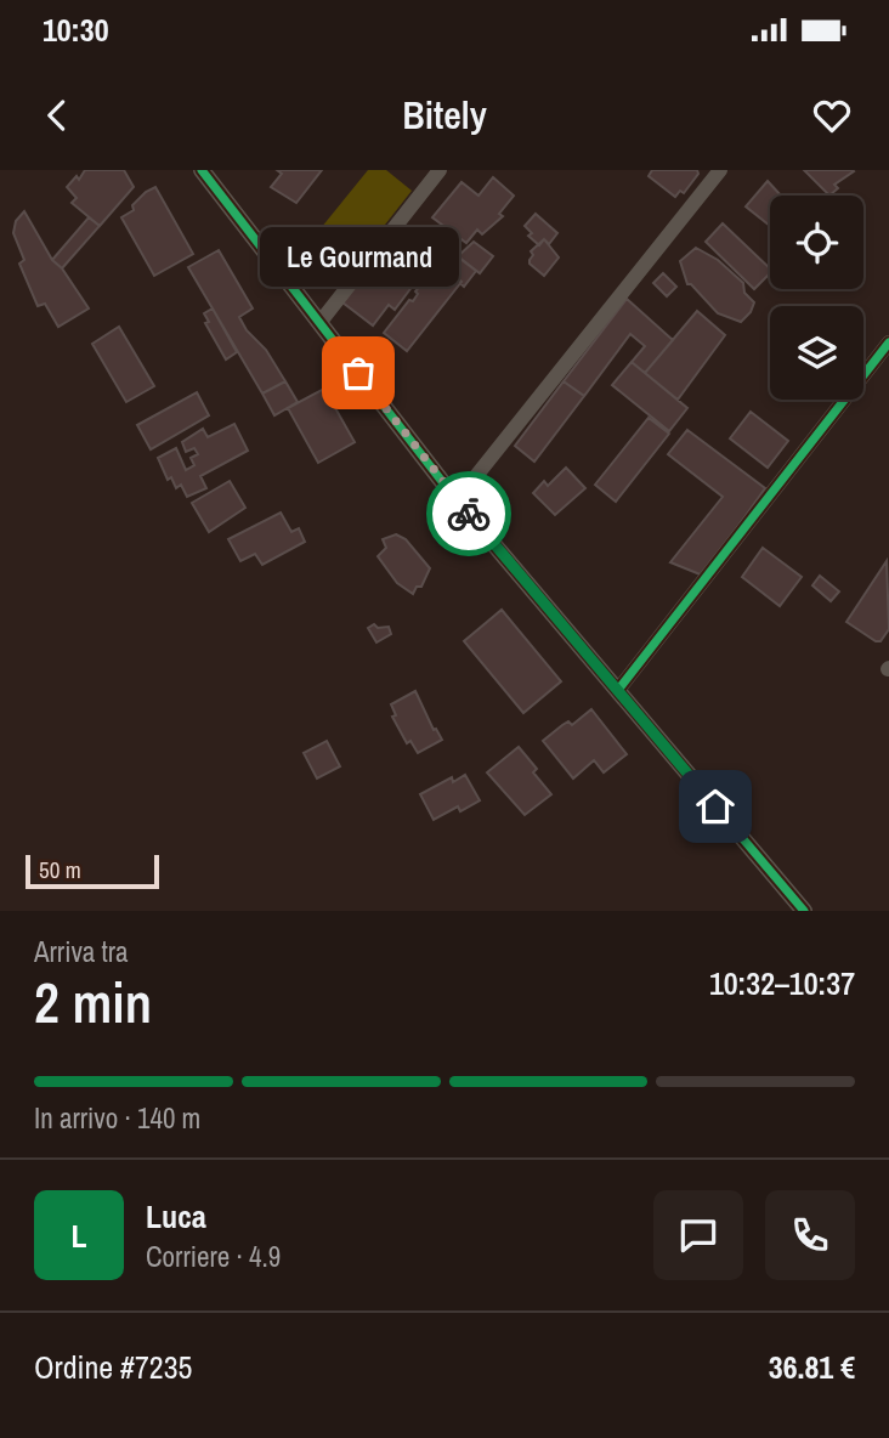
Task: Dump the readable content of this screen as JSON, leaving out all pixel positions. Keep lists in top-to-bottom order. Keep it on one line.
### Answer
{"places":["Le Gourmand"],"scale_bar":"50 m","page":{"status":"10:30","header":"Bitely","bubble":"Le Gourmand","scale":"50 m","heading":["2 min","Arriva tra","10:32–10:37"],"panel":["Luca","Corriere · 4.9","Ordine #7235","36.81 €"],"bar":"In arrivo · 140 m","round":"L"}}
